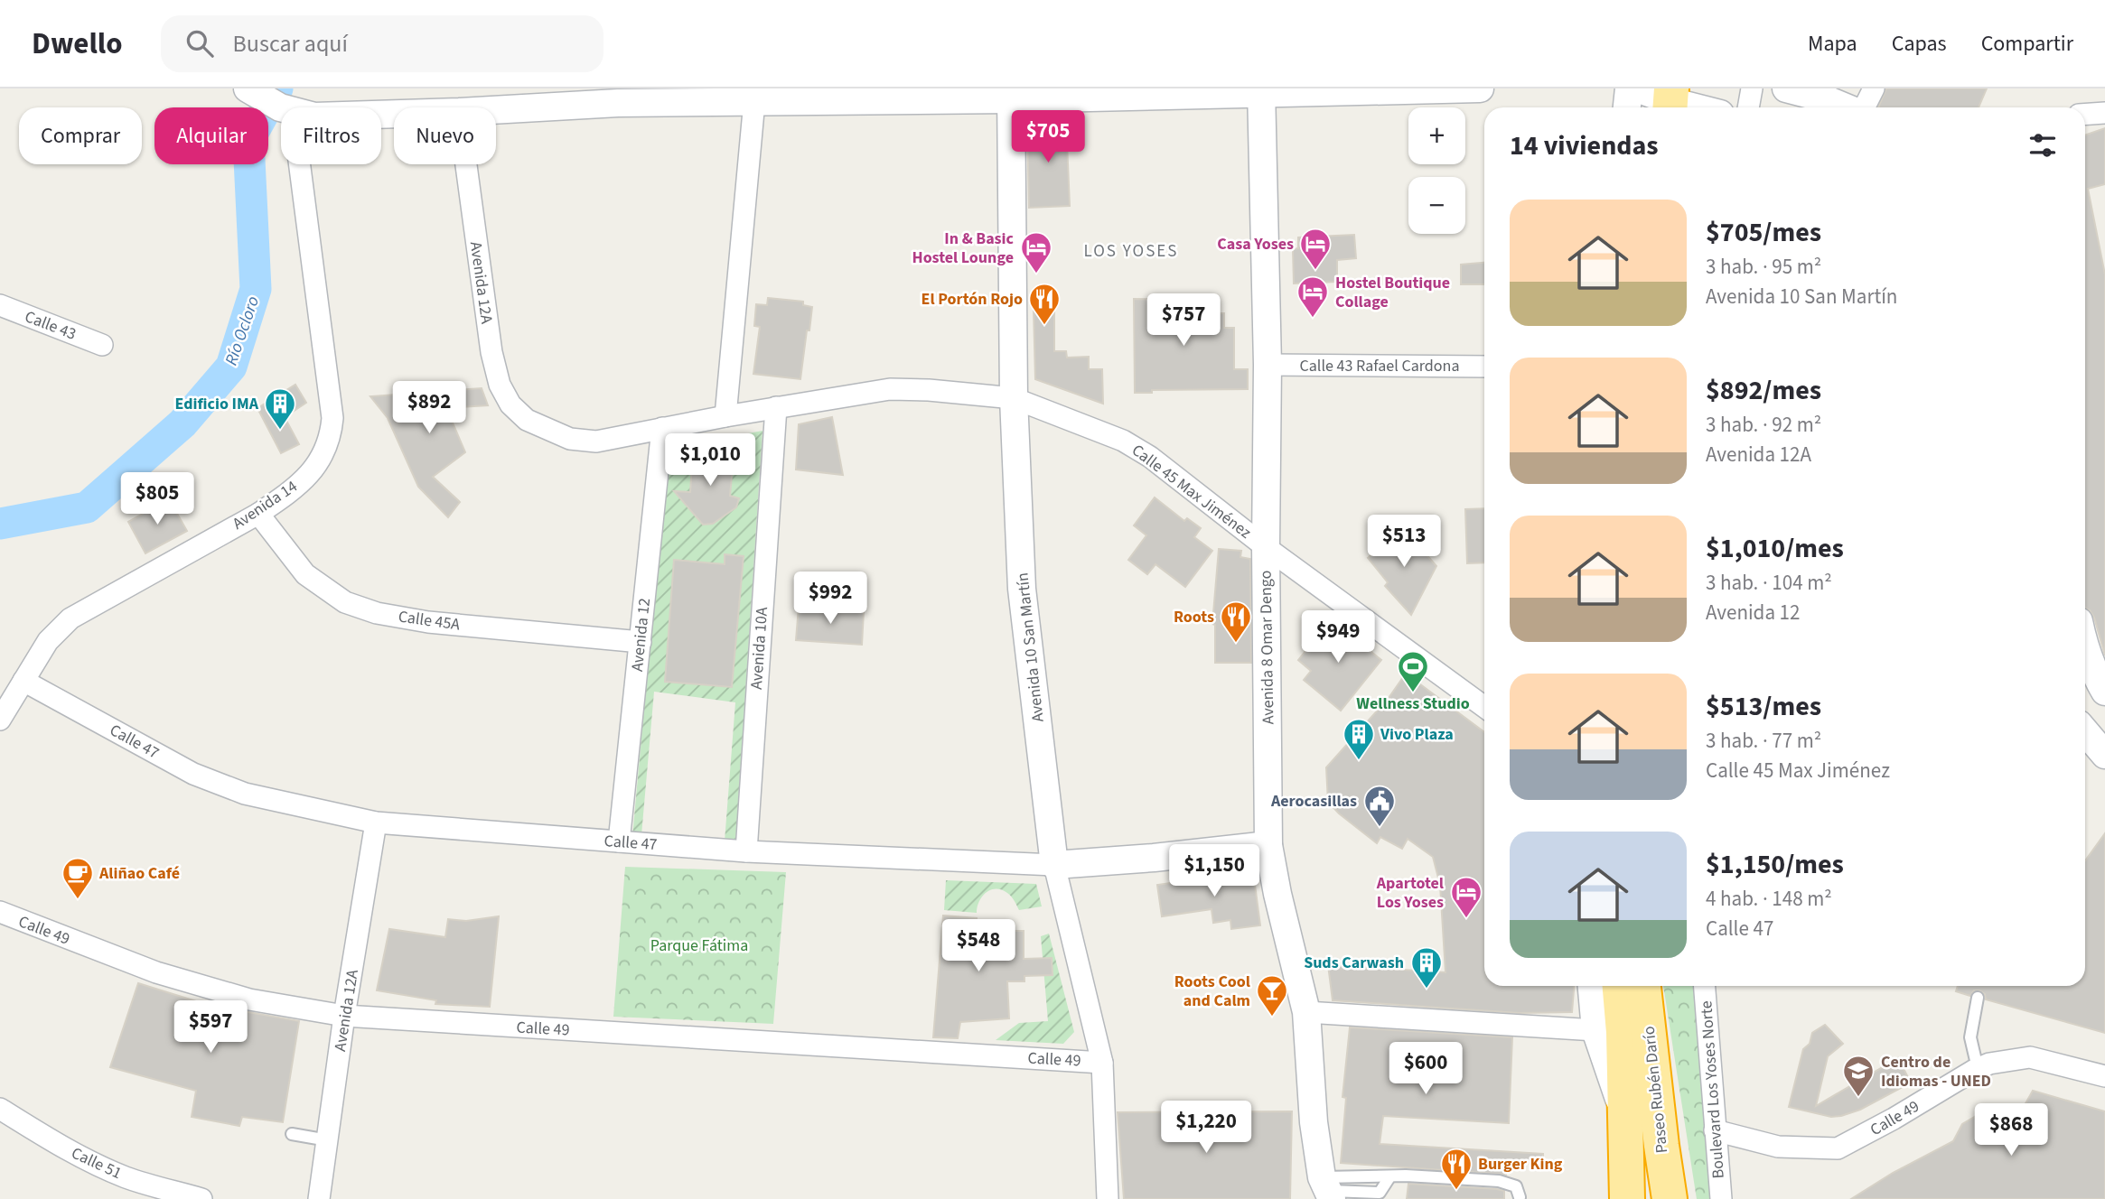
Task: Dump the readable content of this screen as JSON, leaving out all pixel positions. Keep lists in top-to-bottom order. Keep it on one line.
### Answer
{"streets":{"highway":["Paseo Rubén Darío"],"street":["Avenida 12A","Calle 43","Calle 43 Rafael Cardona","Calle 45 Max Jiménez","Avenida 14","Calle 45A","Avenida 12","Avenida 10 San Martín","Avenida 8 Omar Dengo","Avenida 10A","Calle 47","Calle 49","Boulevard Los Yoses Norte","Calle 51"]},"crossings":[["Avenida 12A","Calle 45 Max Jiménez"],["Avenida 12A","Calle 47"],["Avenida 12A","Calle 49"],["Calle 43 Rafael Cardona","Avenida 8 Omar Dengo"],["Calle 45 Max Jiménez","Avenida 12"],["Calle 45 Max Jiménez","Avenida 10 San Martín"],["Calle 45 Max Jiménez","Avenida 8 Omar Dengo"],["Calle 45 Max Jiménez","Avenida 10A"],["Avenida 14","Calle 45A"],["Avenida 14","Calle 47"],["Calle 45A","Avenida 12"],["Avenida 12","Calle 47"],["Avenida 10 San Martín","Calle 47"],["Avenida 10 San Martín","Calle 49"],["Avenida 8 Omar Dengo","Calle 47"],["Avenida 10A","Calle 47"],["Calle 49","Boulevard Los Yoses Norte"]],"districts":["LOS YOSES"],"water":["Río Ocloro"],"parks":["Parque Fátima"],"places":{"hotel":["Casa Yoses","In & Basic Hostel Lounge","Hostel Boutique Collage","Apartotel Los Yoses"],"restaurant":["El Portón Rojo","Roots","Burger King"],"building":["Edificio IMA","Vivo Plaza","Suds Carwash"],"sports":["Wellness Studio"],"public building":["Aerocasillas"],"cafe":["Aliñao Café"],"bar":["Roots Cool and Calm"],"school or university":["Centro de Idiomas - UNED"]},"page":{"header":"Dwello","search":"Buscar aquí","nav":["Mapa","Capas","Compartir"],"map_buttons":["+","−"],"chip":["Comprar","Alquilar","Filtros","Nuevo"],"heading":"14 viviendas","price":["$705","$757","$892","$1,010","$805","$513","$992","$949","$1,150","$548","$597","$600","$1,220","$868"],"list":[{"name":"$705/mes","note":"3 hab. · 95 m² · Avenida 10 San Martín"},{"name":"$892/mes","note":"3 hab. · 92 m² · Avenida 12A"},{"name":"$1,010/mes","note":"3 hab. · 104 m² · Avenida 12"},{"name":"$513/mes","note":"3 hab. · 77 m² · Calle 45 Max Jiménez"},{"name":"$1,150/mes","note":"4 hab. · 148 m² · Calle 47"}]}}
